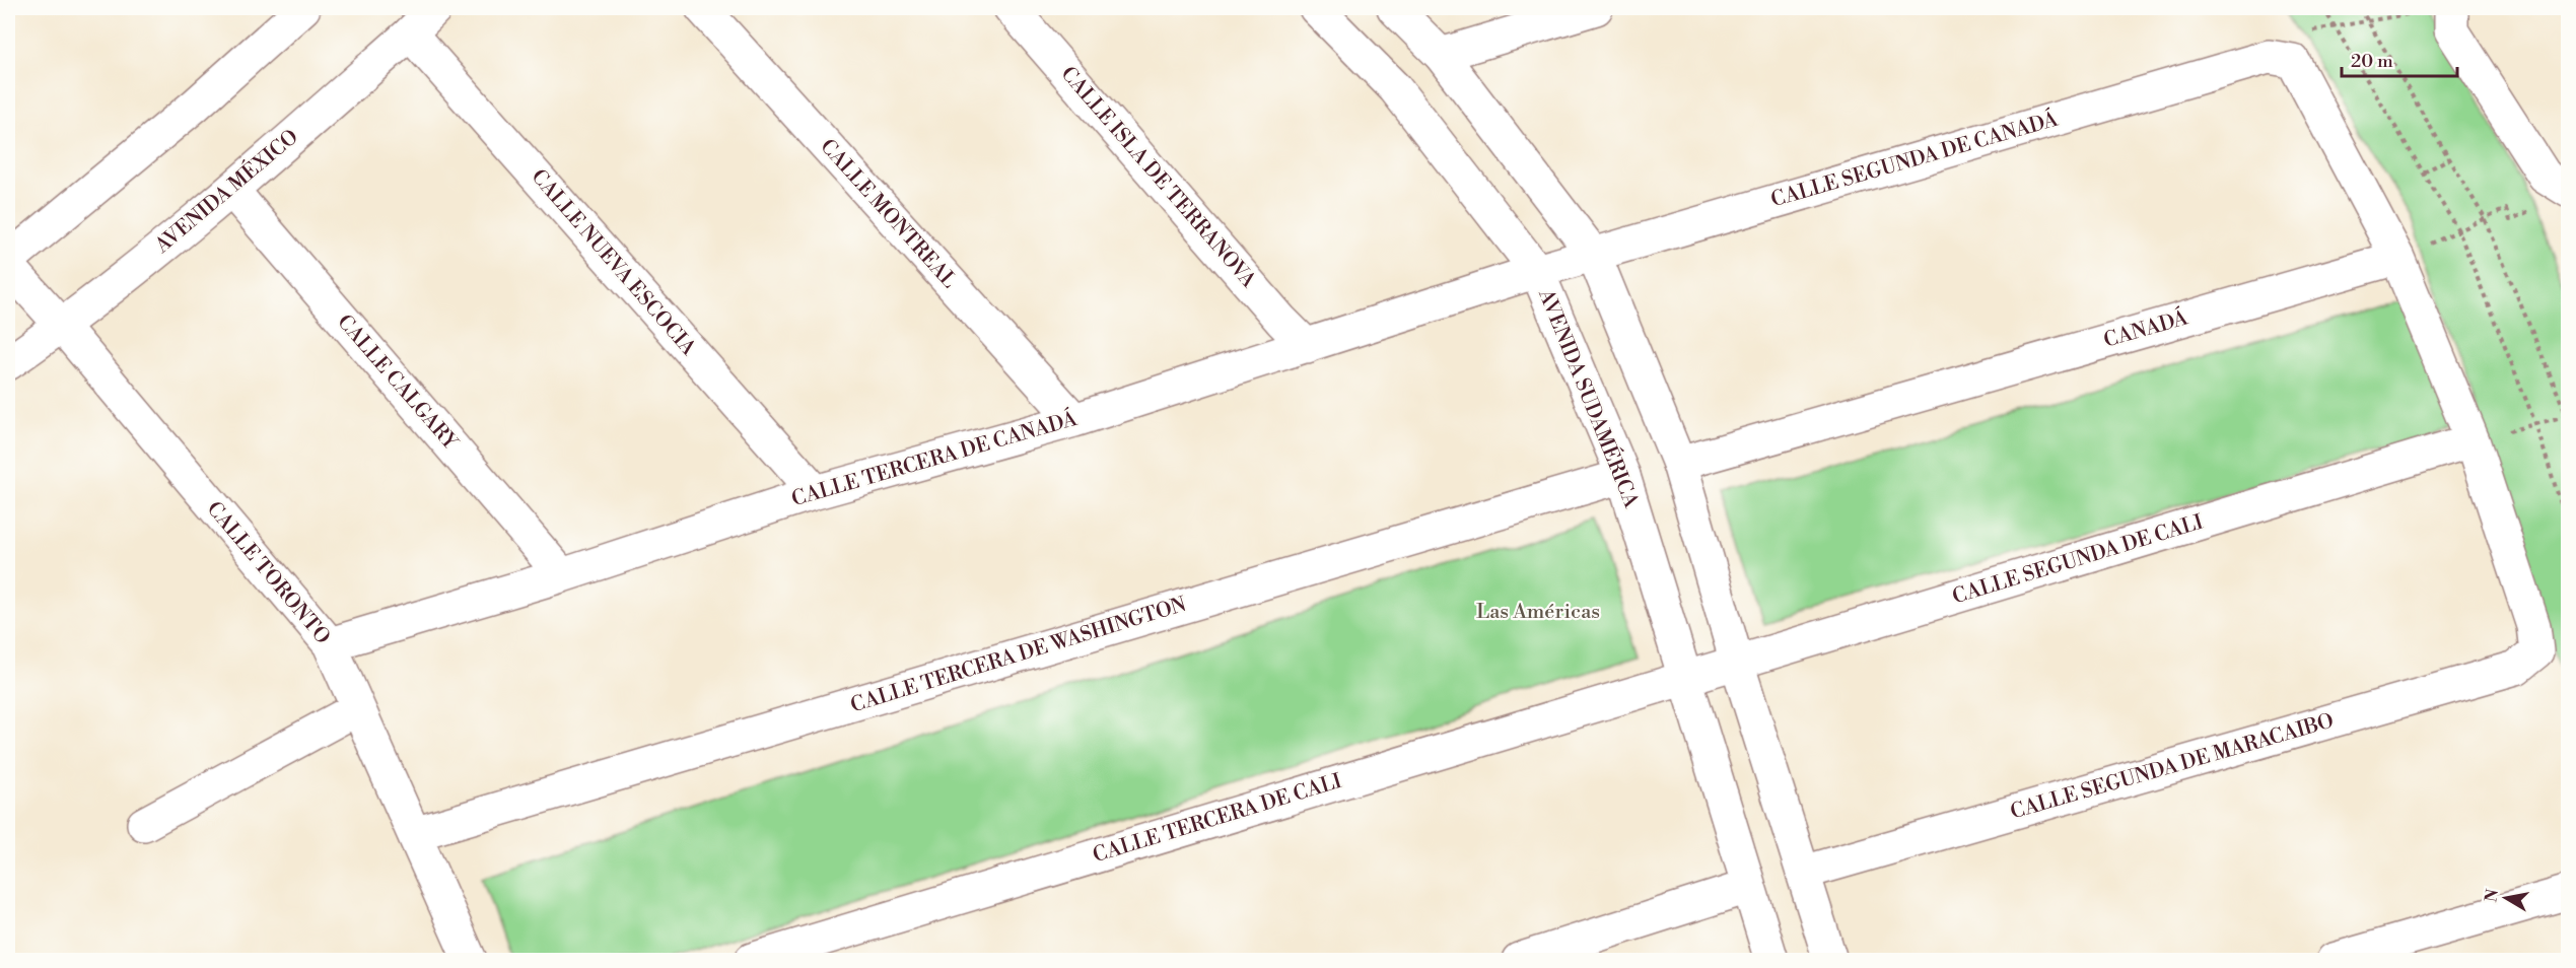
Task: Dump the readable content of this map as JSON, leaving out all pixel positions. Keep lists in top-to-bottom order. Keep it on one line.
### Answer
{"streets":{"street":["CALLE SEGUNDA DE CANADÁ","CALLE ISLA DE TERRANOVA","AVENIDA MÉXICO","CALLE MONTREAL","CALLE NUEVA ESCOCIA","CANADÁ","CALLE CALGARY","AVENIDA SUDAMÉRICA","CALLE TERCERA DE CANADÁ","CALLE SEGUNDA DE CALI","CALLE TORONTO","CALLE TERCERA DE WASHINGTON","CALLE SEGUNDA DE MARACAIBO","CALLE TERCERA DE CALI"]},"crossings":[["CALLE SEGUNDA DE CANADÁ","AVENIDA SUDAMÉRICA"],["CALLE SEGUNDA DE CANADÁ","CALLE TERCERA DE CANADÁ"],["CALLE ISLA DE TERRANOVA","CALLE TERCERA DE CANADÁ"],["AVENIDA MÉXICO","CALLE NUEVA ESCOCIA"],["AVENIDA MÉXICO","CALLE CALGARY"],["AVENIDA MÉXICO","CALLE TORONTO"],["CALLE MONTREAL","CALLE TERCERA DE CANADÁ"],["CALLE NUEVA ESCOCIA","CALLE TERCERA DE CANADÁ"],["CALLE CALGARY","CALLE TERCERA DE CANADÁ"],["AVENIDA SUDAMÉRICA","CALLE TERCERA DE CANADÁ"],["AVENIDA SUDAMÉRICA","CALLE SEGUNDA DE CALI"],["AVENIDA SUDAMÉRICA","CALLE TERCERA DE WASHINGTON"],["AVENIDA SUDAMÉRICA","CALLE TERCERA DE CALI"],["CALLE TERCERA DE CANADÁ","CALLE TORONTO"],["CALLE SEGUNDA DE CALI","CALLE SEGUNDA DE MARACAIBO"],["CALLE SEGUNDA DE CALI","CALLE TERCERA DE CALI"],["CALLE TORONTO","CALLE TERCERA DE WASHINGTON"]],"parks":["Las Américas"],"scale_bar":"20 m","north":"left"}
